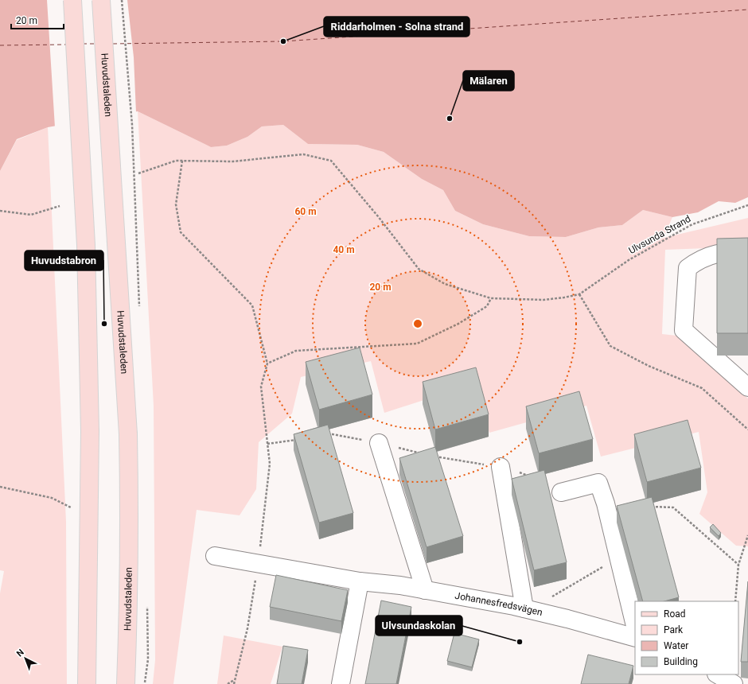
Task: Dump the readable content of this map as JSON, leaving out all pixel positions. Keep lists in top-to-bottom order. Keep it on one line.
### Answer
{"streets":{"main road":["Huvudstaleden"],"street":["Johannesfredsvägen"],"path":["Ulvsunda Strand"]},"places":["Riddarholmen - Solna strand","Mälaren","Huvudstabron","Ulvsundaskolan"],"legend":["Road","Park","Water","Building"],"scale_bar":"20 m","north":"top left","rings":["60 m","40 m","20 m"]}
